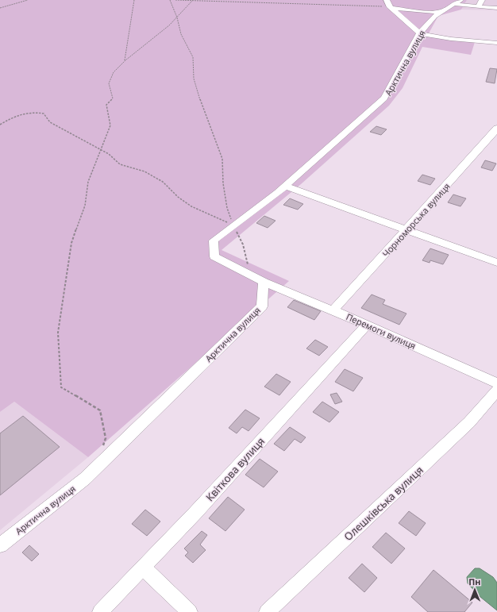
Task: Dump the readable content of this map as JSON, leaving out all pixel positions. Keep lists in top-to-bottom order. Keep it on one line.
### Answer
{"streets":{"lane":["Арктична вулиця","Чорноморська вулиця","Перемоги вулиця","Квіткова вулиця","Олешківська вулиця"]},"crossings":[["Арктична вулиця","Перемоги вулиця"],["Чорноморська вулиця","Перемоги вулиця"],["Перемоги вулиця","Квіткова вулиця"]],"north":"top"}
